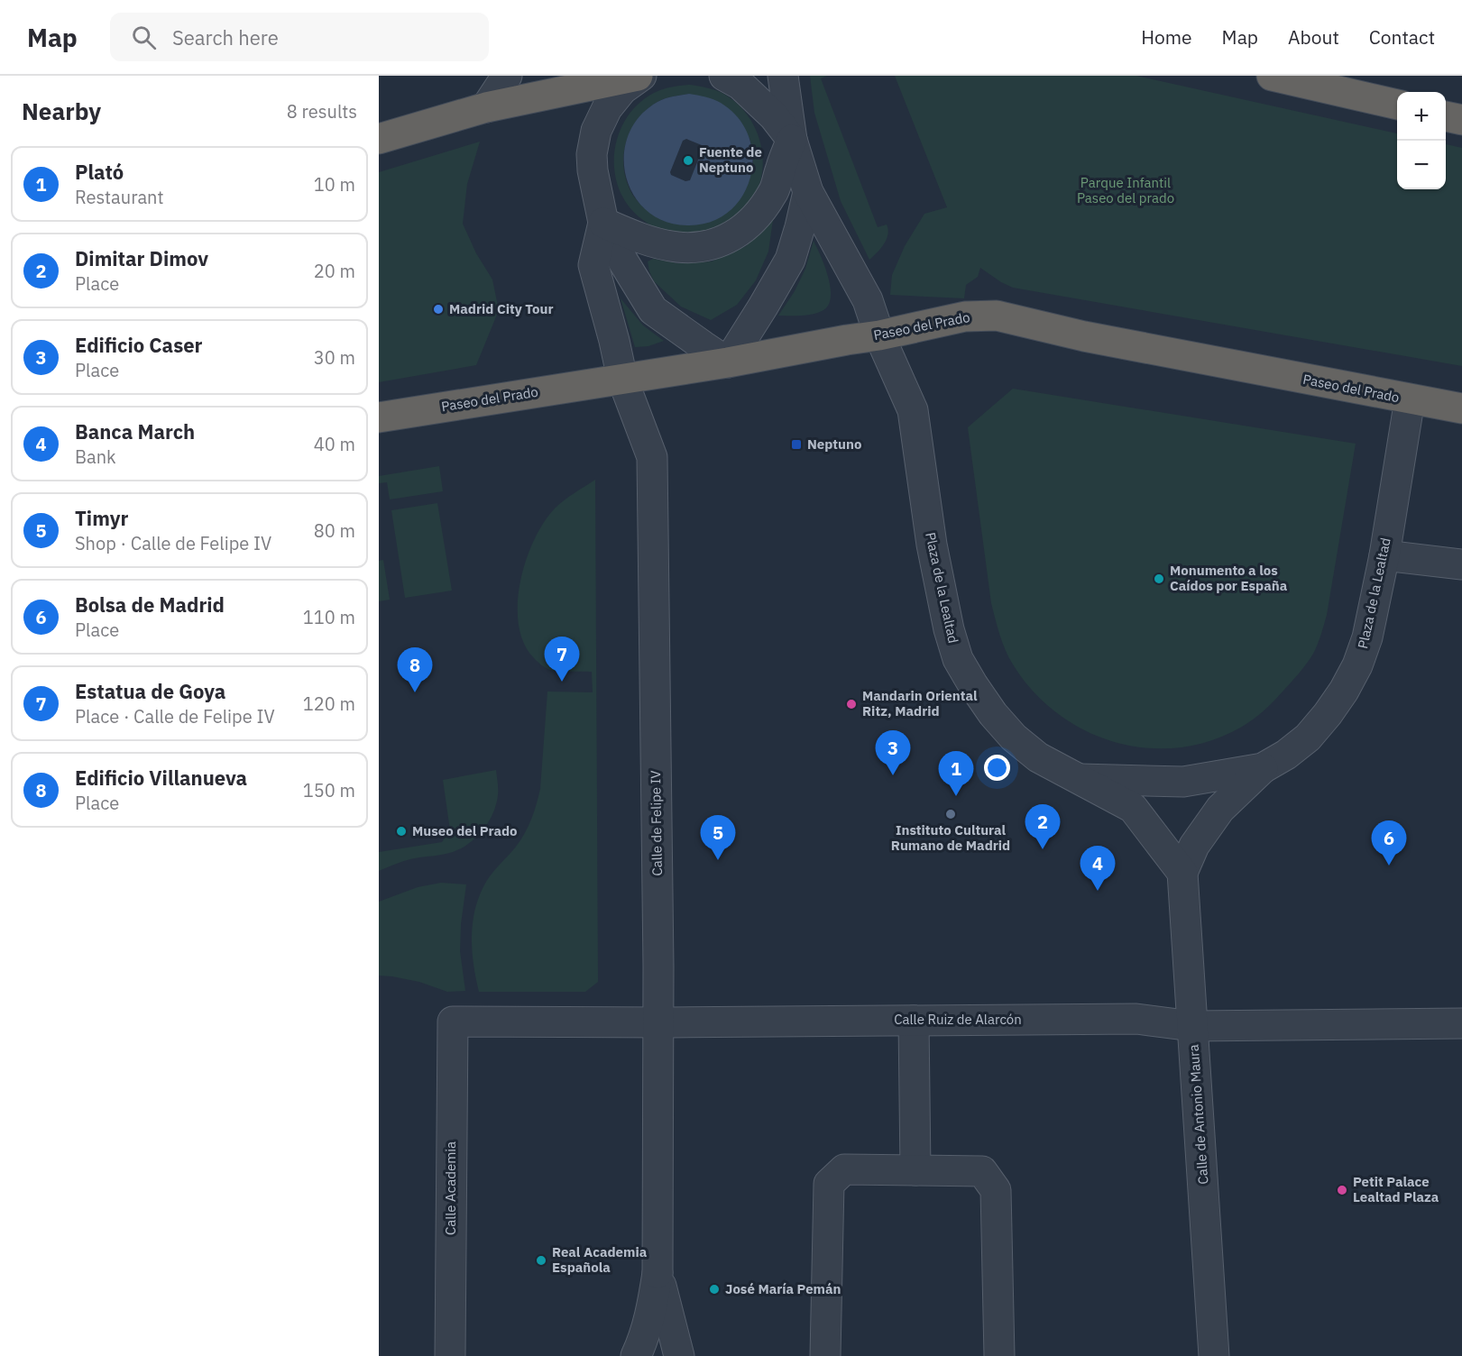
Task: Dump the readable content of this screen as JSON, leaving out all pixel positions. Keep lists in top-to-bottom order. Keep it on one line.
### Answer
{"streets":{"highway":["Paseo del Prado"],"street":["Plaza de la Lealtad","Calle de Felipe IV","Calle Ruiz de Alarcón","Calle de Antonio Maura","Calle Academia"]},"crossings":[["Paseo del Prado","Plaza de la Lealtad"],["Paseo del Prado","Calle de Felipe IV"],["Plaza de la Lealtad","Calle de Antonio Maura"],["Calle de Felipe IV","Calle Ruiz de Alarcón"],["Calle Ruiz de Alarcón","Calle de Antonio Maura"],["Calle Ruiz de Alarcón","Calle Academia"]],"parks":["Parque Infantil Paseo del prado"],"places":{"other":["Fuente de Neptuno","Madrid City Tour","Monumento a los Caídos por España","Mandarin Oriental Ritz, Madrid","Instituto Cultural Rumano de Madrid","Museo del Prado","Petit Palace Lealtad Plaza","Real Academia Española","José María Pemán"],"transit":["Neptuno"]},"page":{"header":"Map","search":"Search here","nav":["Home","Map","About","Contact"],"heading":["Nearby","8 results"],"map_buttons":["+","−"],"list":[{"mark":"1","name":"Plató","note":"Restaurant","value":"10 m"},{"mark":"2","name":"Dimitar Dimov","note":"Place","value":"20 m"},{"mark":"3","name":"Edificio Caser","note":"Place","value":"30 m"},{"mark":"4","name":"Banca March","note":"Bank","value":"40 m"},{"mark":"5","name":"Timyr","note":"Shop · Calle de Felipe IV","value":"80 m"},{"mark":"6","name":"Bolsa de Madrid","note":"Place","value":"110 m"},{"mark":"7","name":"Estatua de Goya","note":"Place · Calle de Felipe IV","value":"120 m"},{"mark":"8","name":"Edificio Villanueva","note":"Place","value":"150 m"}],"pins":["7","8","3","1","2","5","6","4"]}}
